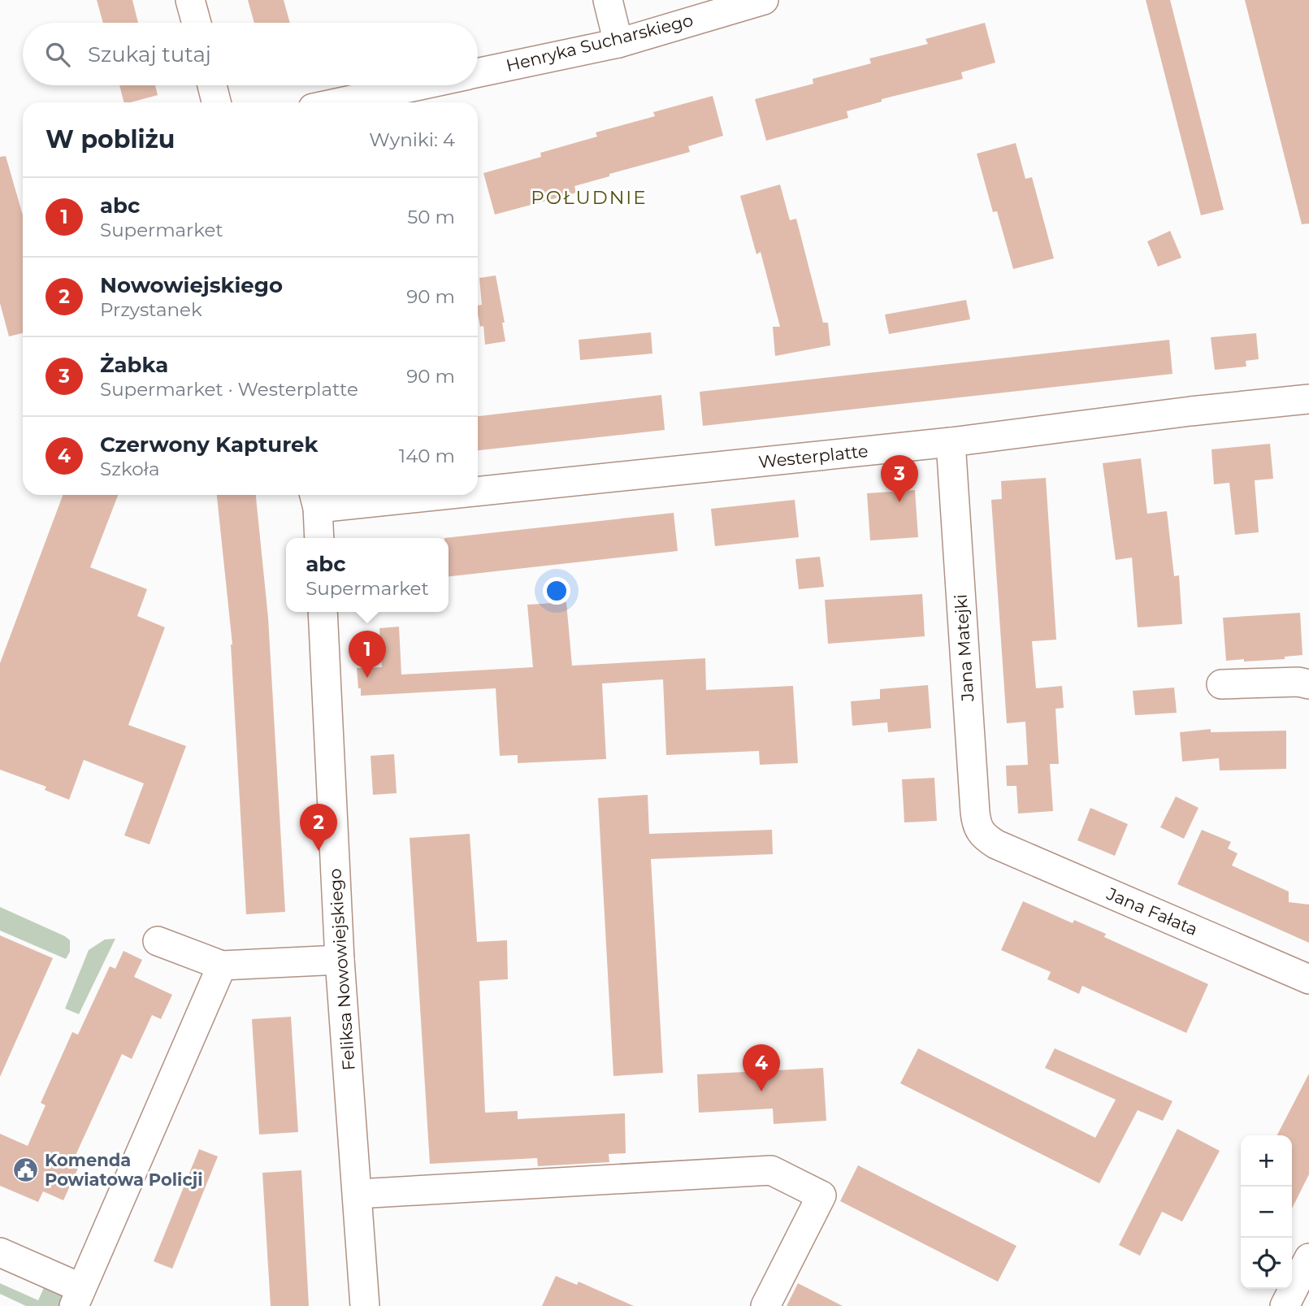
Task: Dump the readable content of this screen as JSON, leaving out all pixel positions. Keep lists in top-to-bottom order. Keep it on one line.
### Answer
{"streets":{"street":["Henryka Sucharskiego","Westerplatte","Jana Matejki","Jana Fałata","Feliksa Nowowiejskiego"]},"crossings":[["Westerplatte","Jana Matejki"],["Jana Matejki","Jana Fałata"]],"districts":["POŁUDNIE"],"places":{"public building":["Komenda Powiatowa Policji"]},"page":{"search":"Szukaj tutaj","heading":["W pobliżu","Wyniki: 4"],"list":[{"mark":"1","name":"abc","note":"Supermarket","value":"50 m"},{"mark":"2","name":"Nowowiejskiego","note":"Przystanek","value":"90 m"},{"mark":"3","name":"Żabka","note":"Supermarket · Westerplatte","value":"90 m"},{"mark":"4","name":"Czerwony Kapturek","note":"Szkoła","value":"140 m"}],"pins":["3","1","2","4"],"popup":["abc","Supermarket"],"map_buttons":["+","−"]}}
